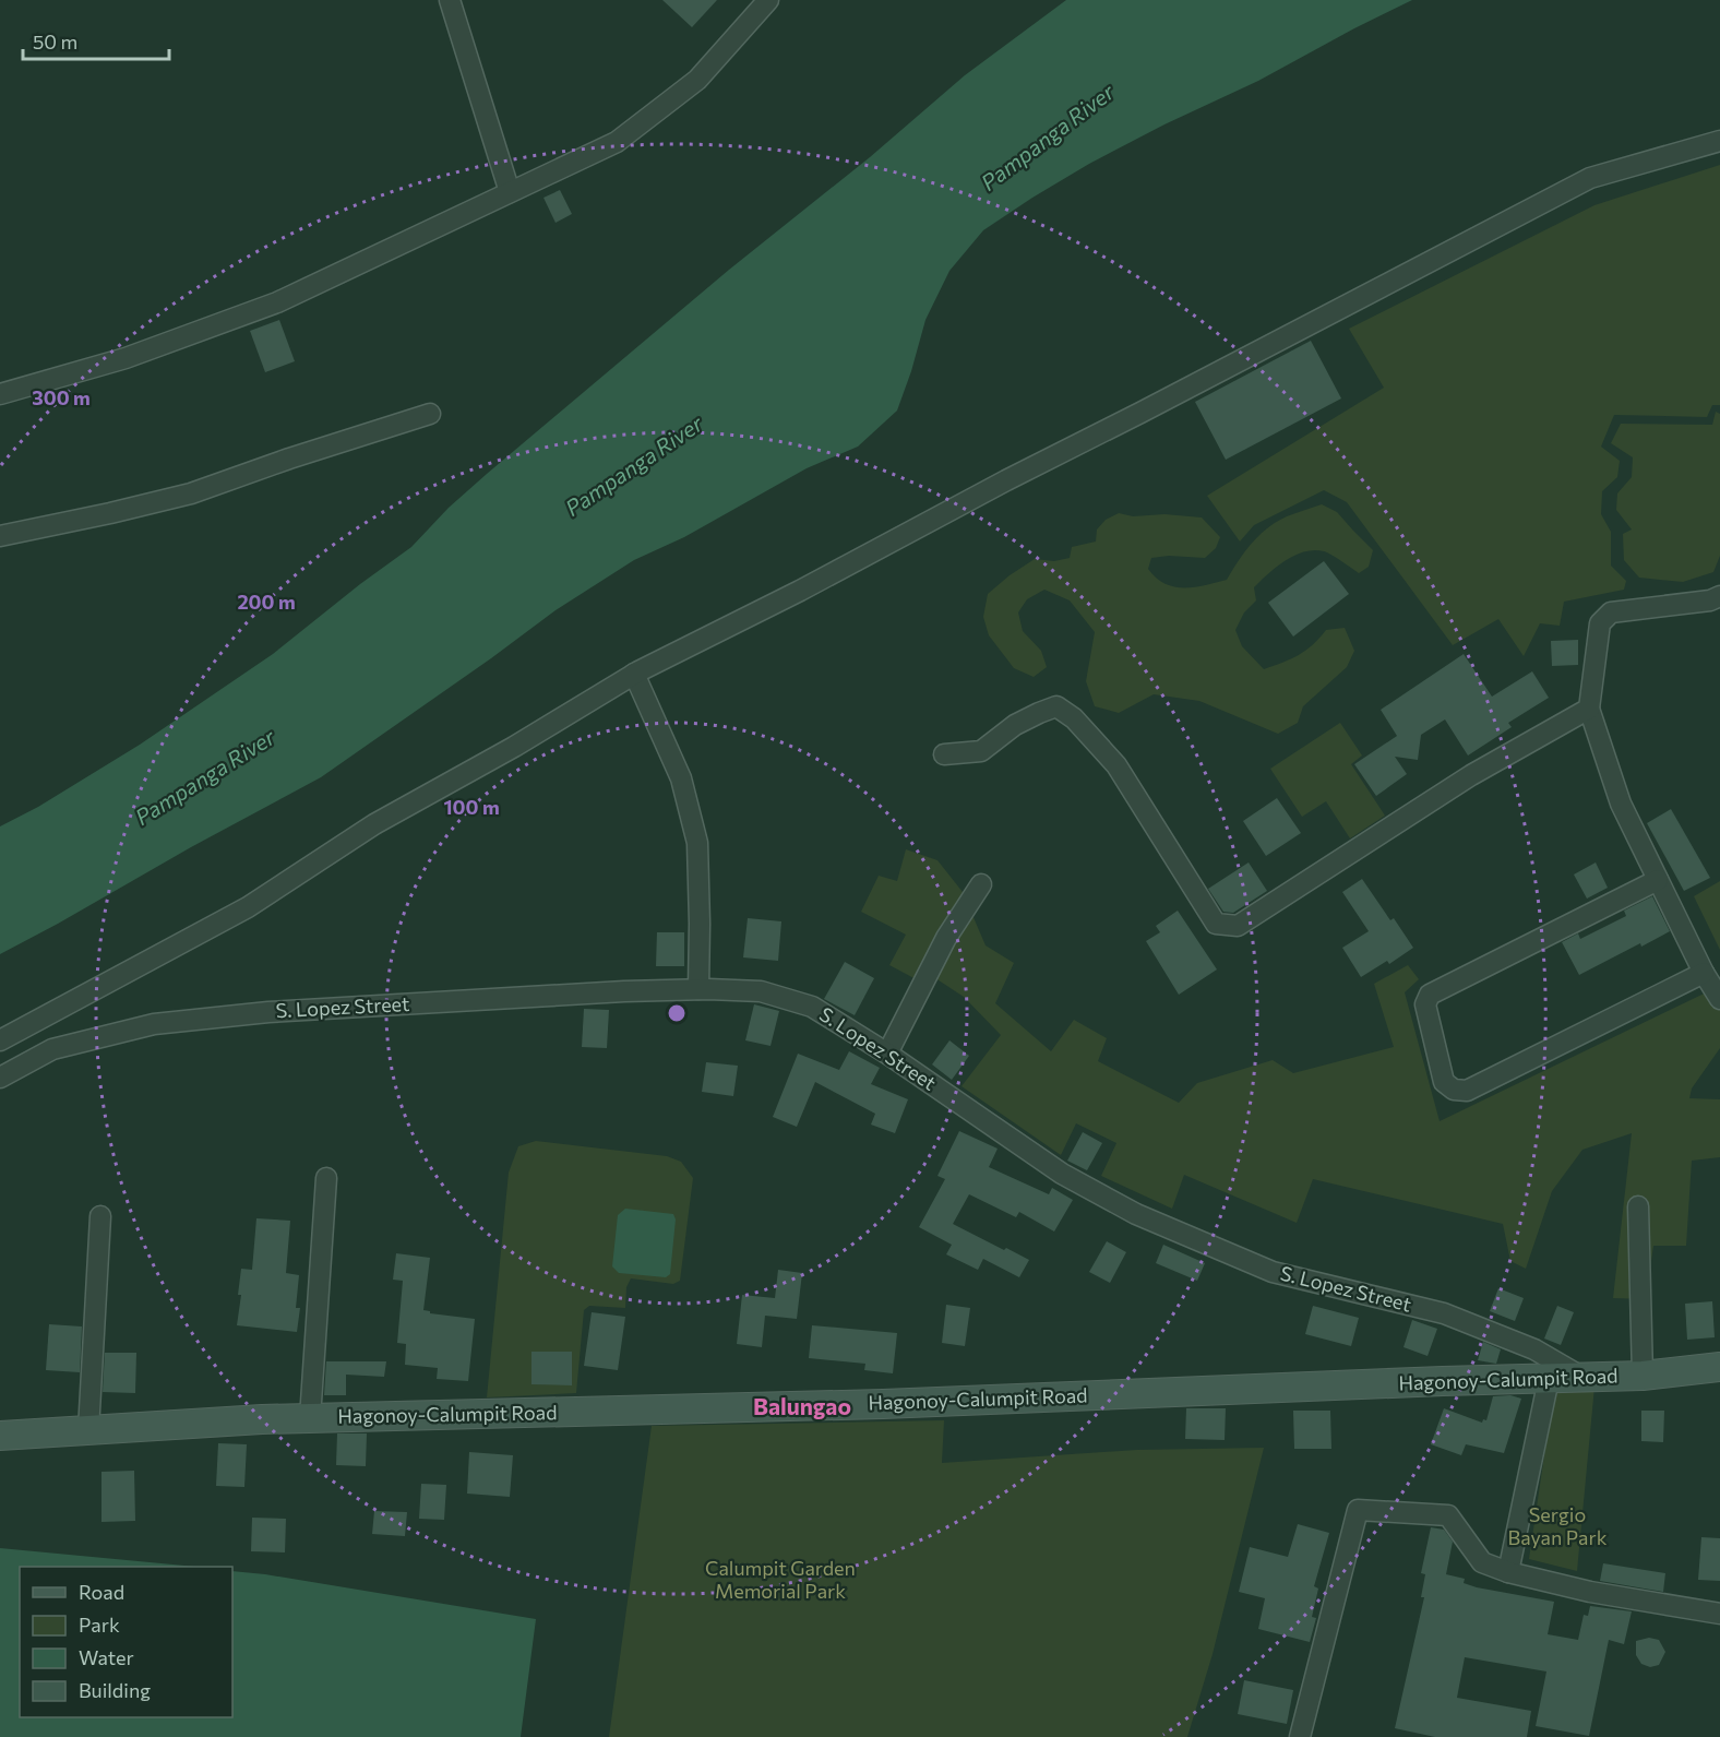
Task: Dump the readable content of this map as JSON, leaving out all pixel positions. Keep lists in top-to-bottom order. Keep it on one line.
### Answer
{"streets":{"main road":["Hagonoy-Calumpit Road"],"street":["S. Lopez Street"]},"crossings":[["S. Lopez Street","Hagonoy-Calumpit Road"]],"districts":["Balungao"],"water":["Pampanga River"],"parks":["Sergio Bayan Park","Calumpit Garden Memorial Park"],"legend":["Road","Park","Water","Building"],"scale_bar":"50 m","rings":["300 m","200 m","100 m"]}
